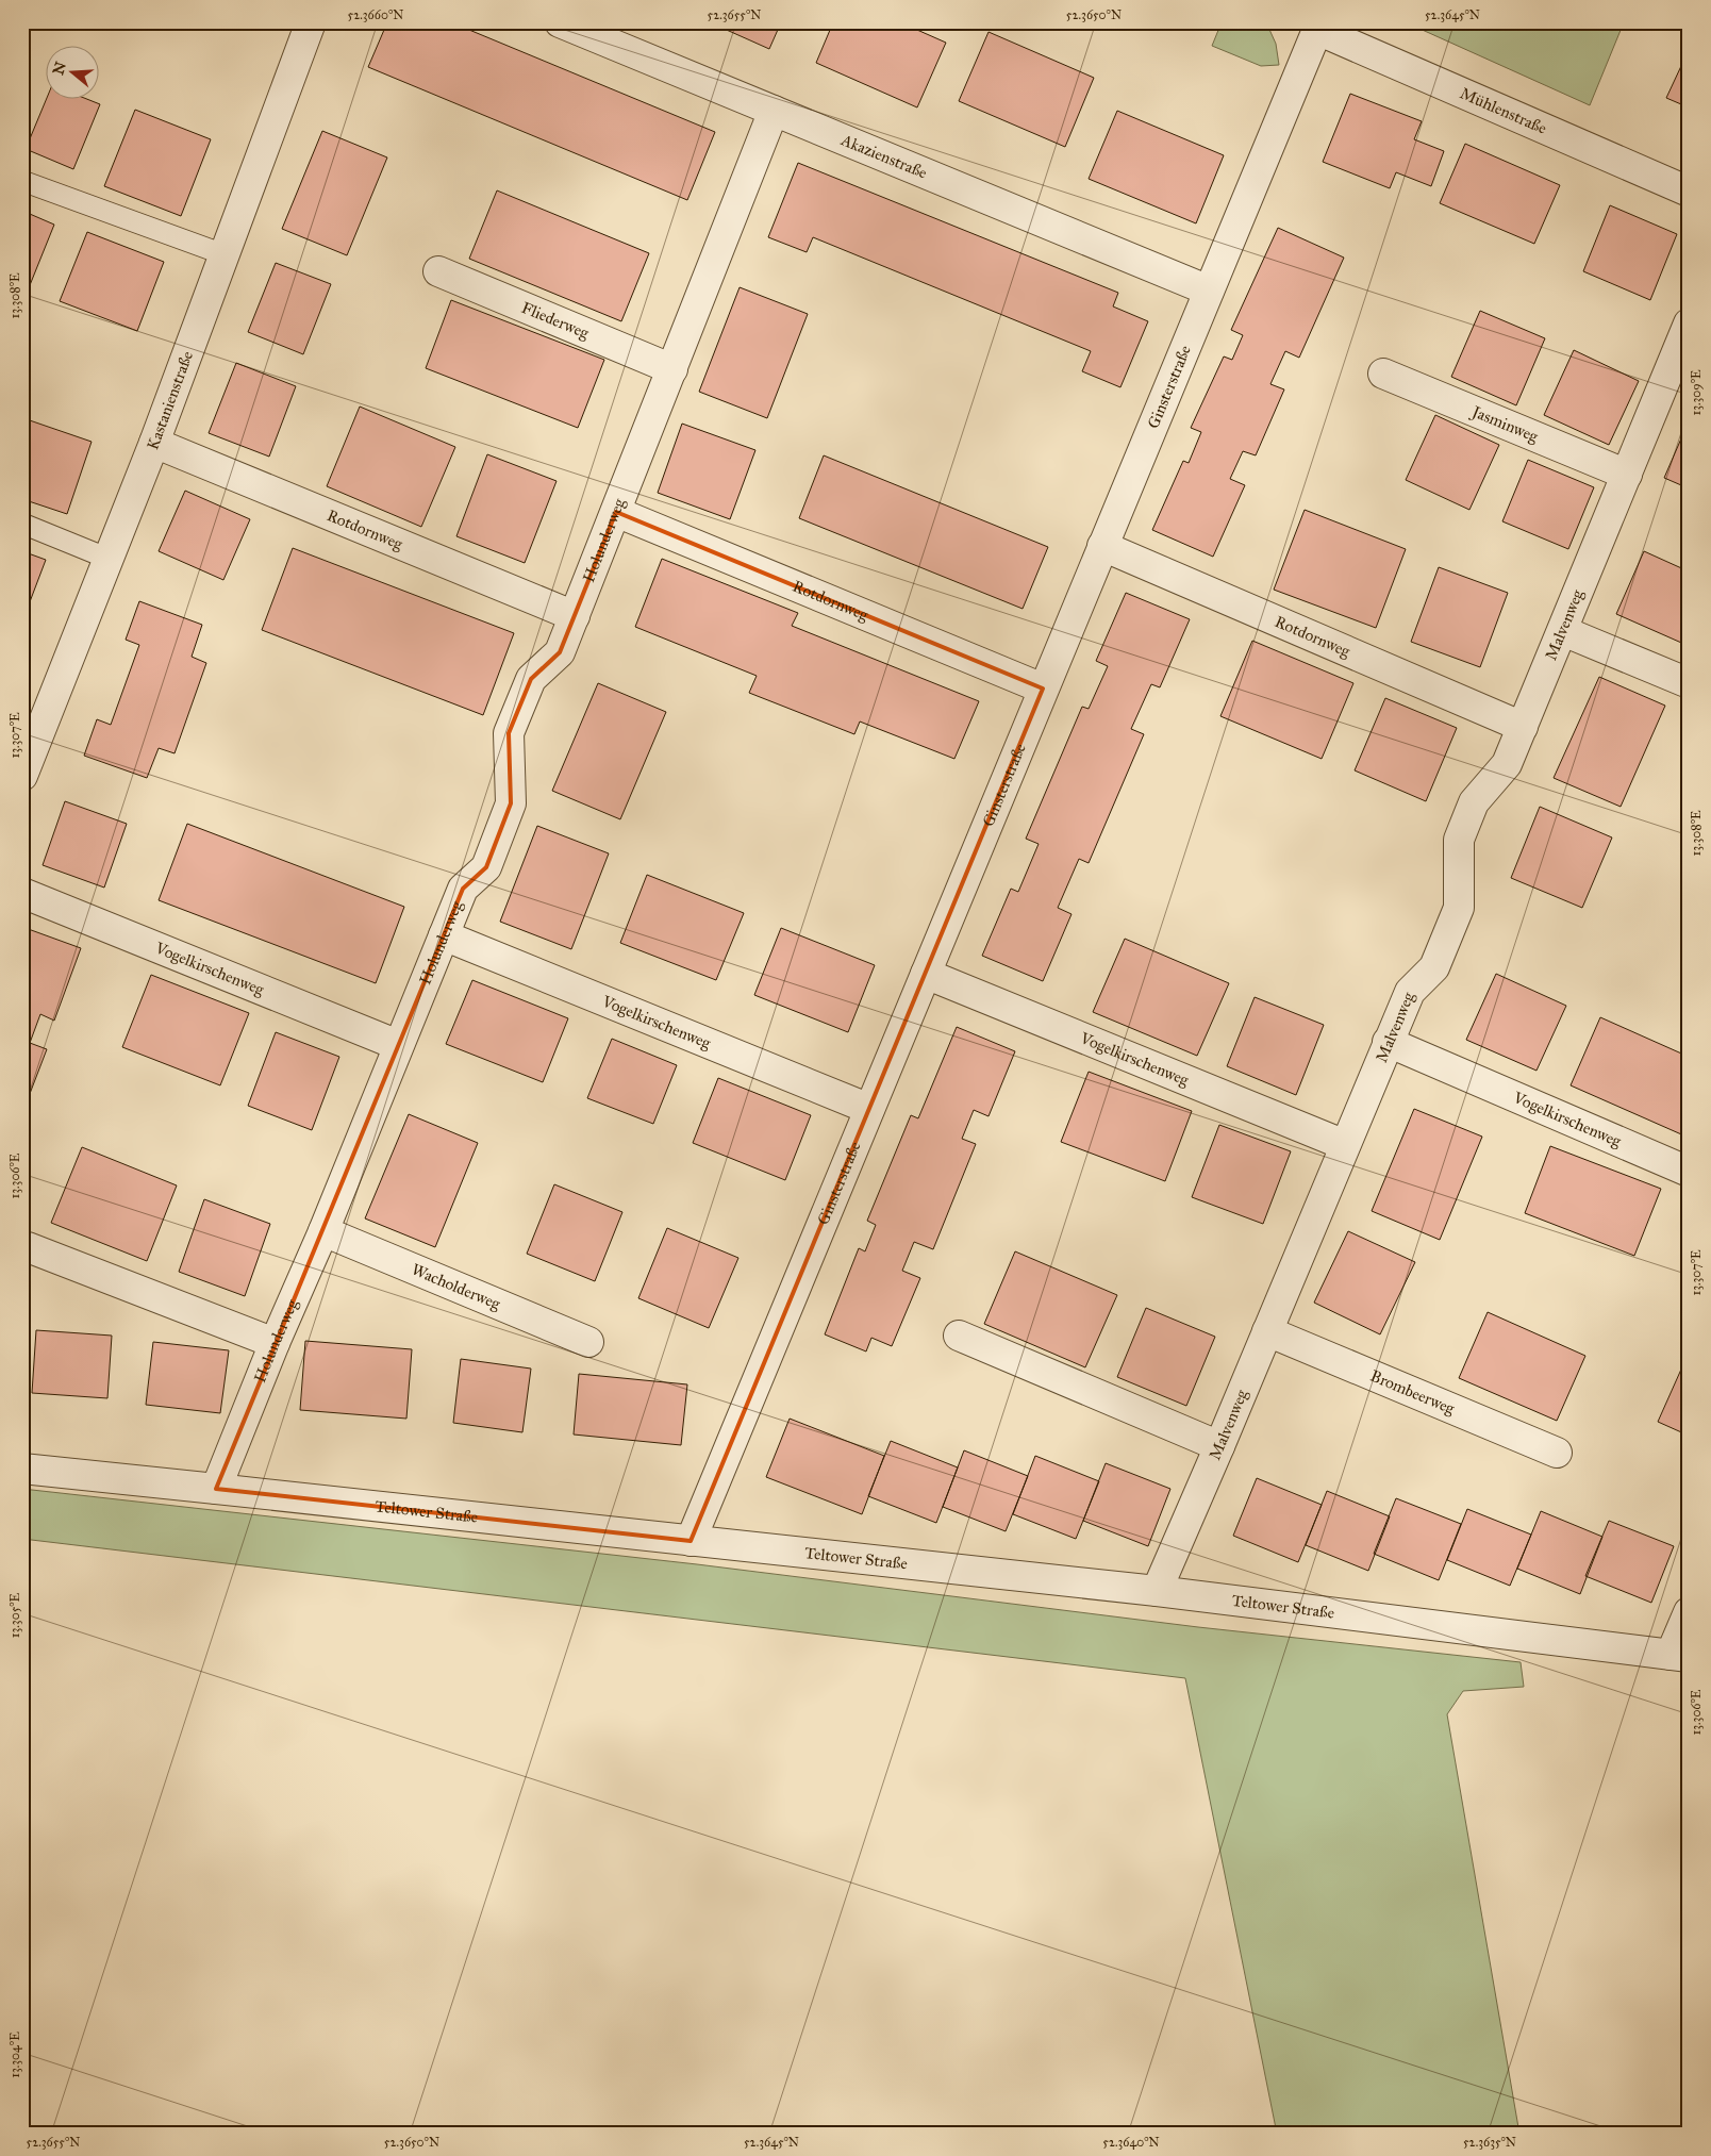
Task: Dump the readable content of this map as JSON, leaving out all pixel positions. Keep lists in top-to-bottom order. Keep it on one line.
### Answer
{"streets":{"street":["Mühlenstraße","Akazienstraße","Fliederweg","Ginsterstraße","Kastanienstraße","Jasminweg","Rotdornweg","Holunderweg","Malvenweg","Vogelkirschenweg","Wacholderweg","Brombeerweg","Teltower Straße"]},"crossings":[["Mühlenstraße","Ginsterstraße"],["Akazienstraße","Ginsterstraße"],["Akazienstraße","Holunderweg"],["Fliederweg","Holunderweg"],["Ginsterstraße","Rotdornweg"],["Ginsterstraße","Vogelkirschenweg"],["Ginsterstraße","Teltower Straße"],["Kastanienstraße","Rotdornweg"],["Jasminweg","Malvenweg"],["Rotdornweg","Holunderweg"],["Rotdornweg","Malvenweg"],["Holunderweg","Vogelkirschenweg"],["Holunderweg","Wacholderweg"],["Holunderweg","Teltower Straße"],["Malvenweg","Vogelkirschenweg"],["Malvenweg","Brombeerweg"],["Malvenweg","Teltower Straße"]],"north":"left","coordinates":["52.3660°N","52.3655°N","52.3650°N","52.3645°N","13.308°E","13.309°E","13.307°E","13.306°E","13.305°E","13.304°E","52.3640°N","52.3635°N"]}
